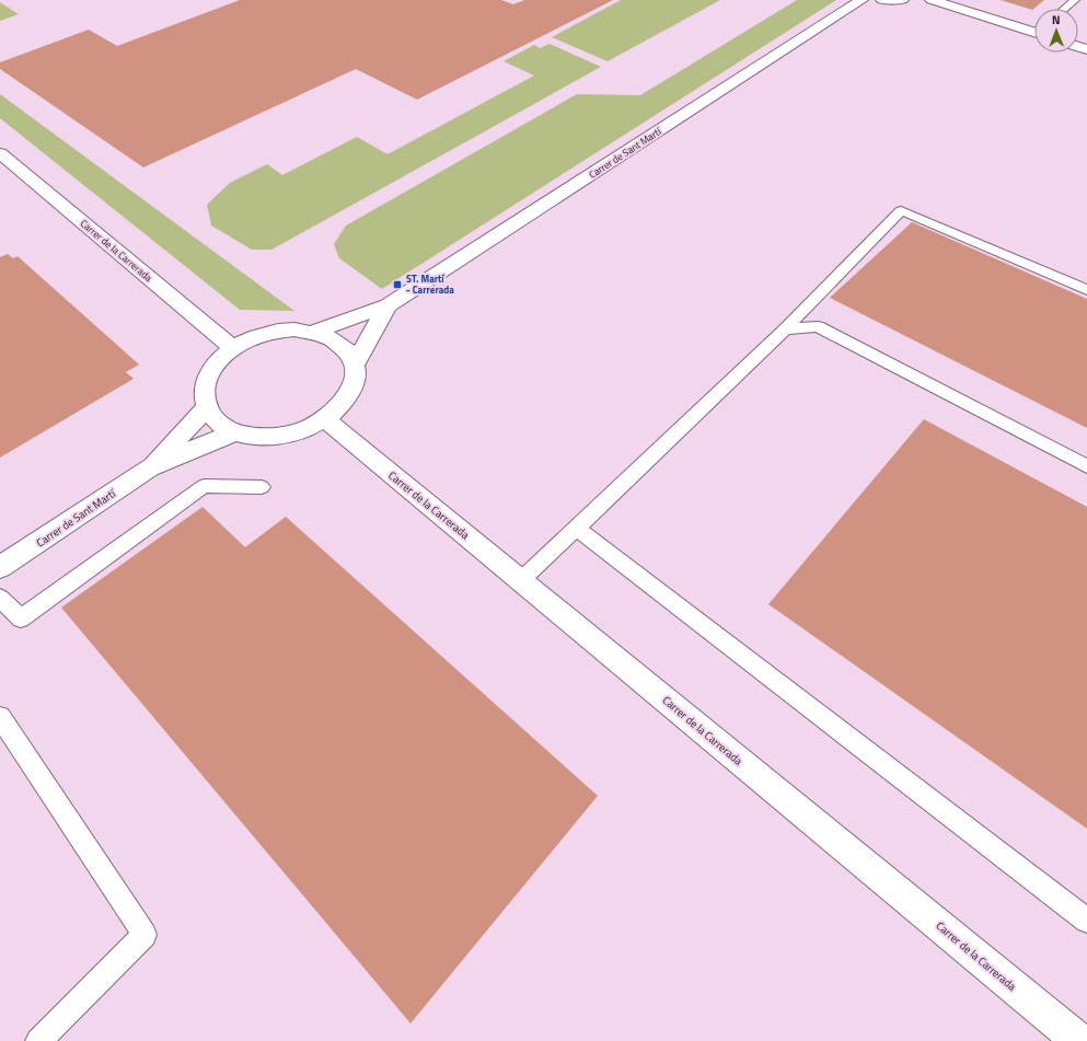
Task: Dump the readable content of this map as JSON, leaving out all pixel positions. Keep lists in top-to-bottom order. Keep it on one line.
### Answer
{"streets":{"street":["Carrer de Sant Martí","Carrer de la Carrerada"]},"crossings":[["Carrer de Sant Martí","Carrer de la Carrerada"]],"places":{"transit":["ST. Martí - Carrerada"]},"north":"top"}
